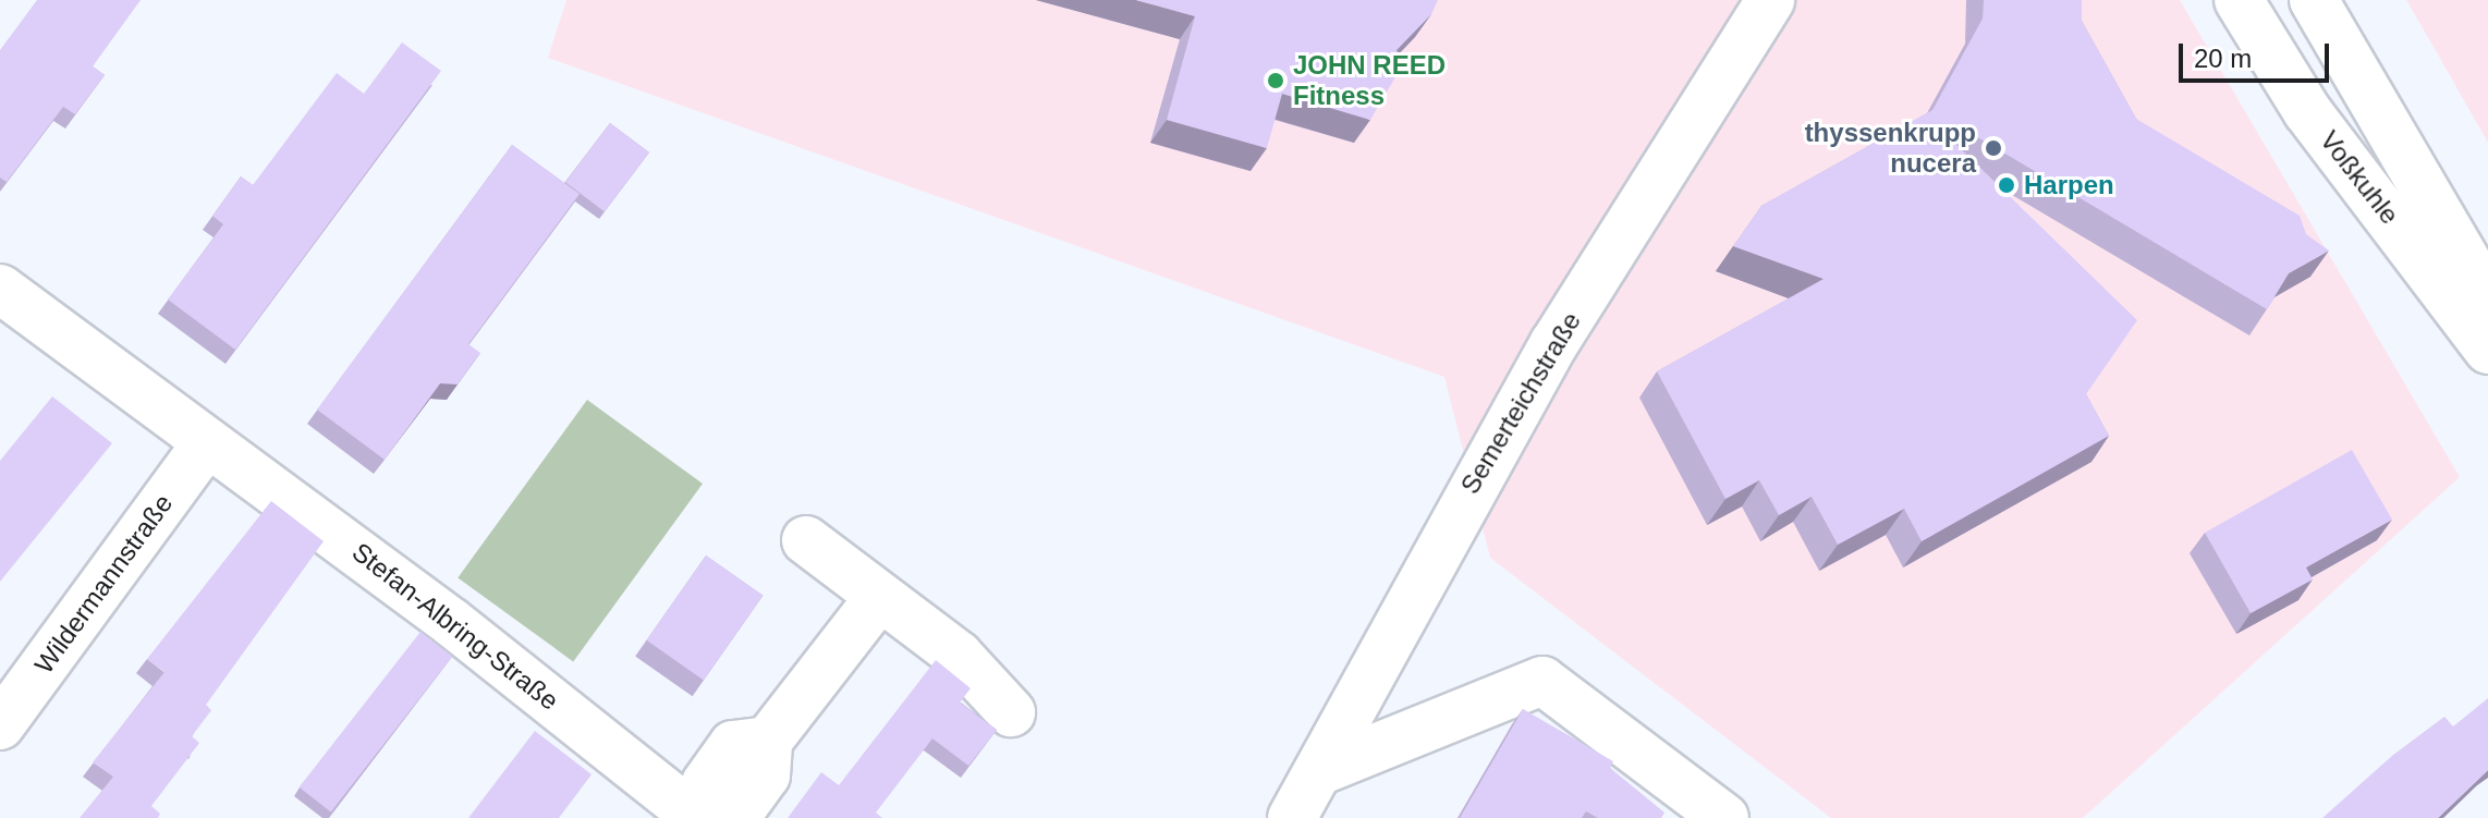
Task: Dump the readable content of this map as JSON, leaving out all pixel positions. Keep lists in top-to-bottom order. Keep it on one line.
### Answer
{"streets":{"street":["Voßkuhle","Semerteichstraße","Wildermannstraße","Stefan-Albring-Straße"]},"crossings":[["Wildermannstraße","Stefan-Albring-Straße"]],"places":["JOHN REED Fitness","thyssenkrupp nucera","Harpen"],"scale_bar":"20 m"}
